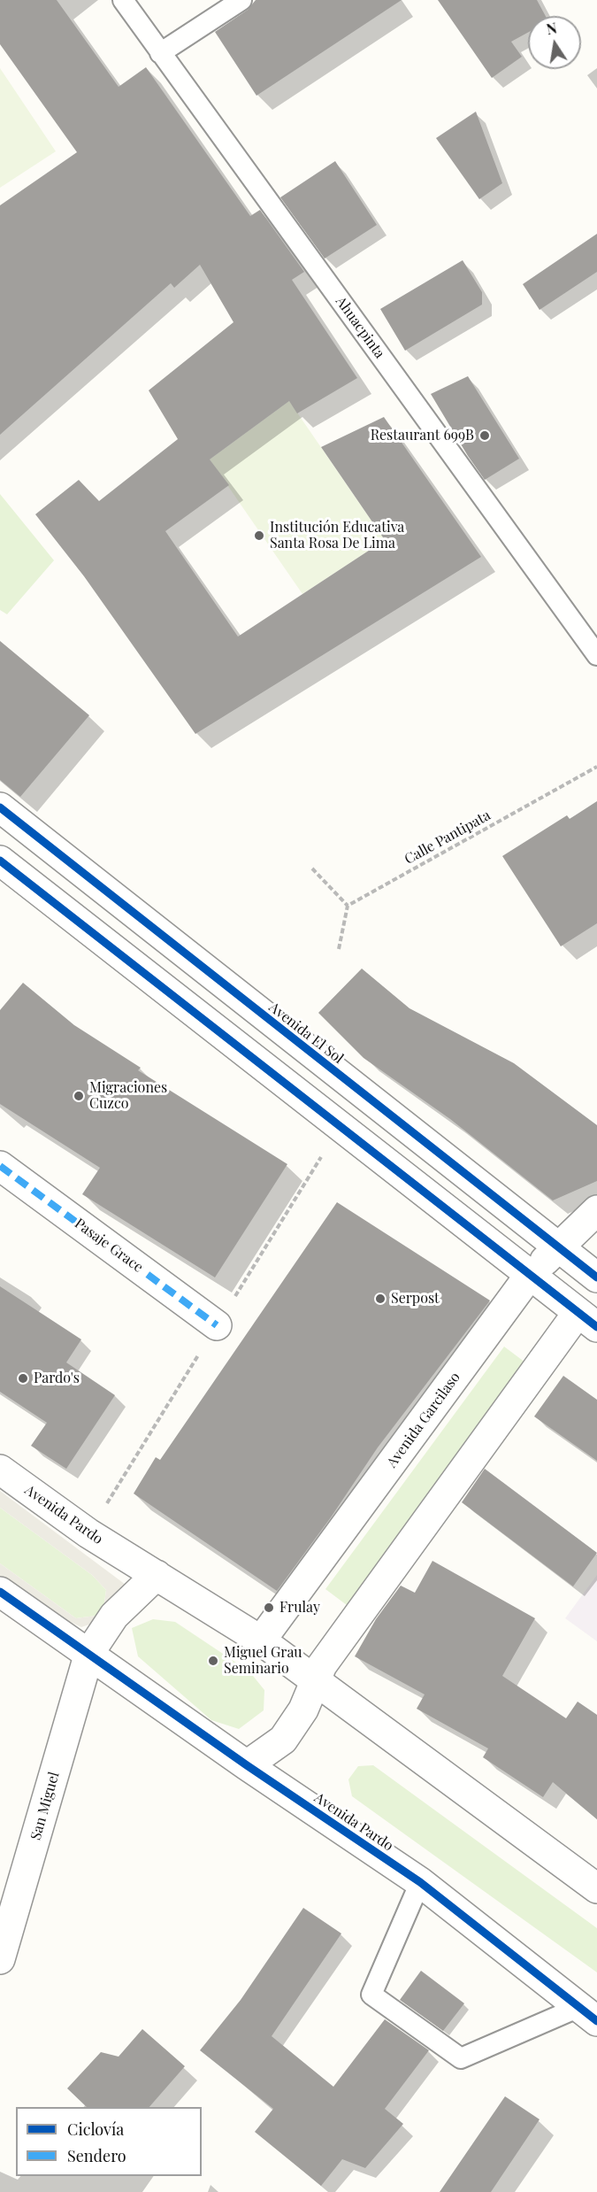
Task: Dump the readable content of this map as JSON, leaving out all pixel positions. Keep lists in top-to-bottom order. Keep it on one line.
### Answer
{"streets":{"street":["Avenida El Sol","Pasaje Grace","Avenida Garcilaso","Avenida Pardo","San Miguel"],"lane":["Ahuacpinta"],"path":["Calle Pantipata"]},"crossings":[["Avenida El Sol","Avenida Garcilaso"],["Avenida Garcilaso","Avenida Pardo"],["Avenida Pardo","San Miguel"]],"places":["Restaurant 699B","Institución Educativa Santa Rosa De Lima","Migraciones Cuzco","Serpost","Pardo's","Frulay","Miguel Grau Seminario"],"legend":["Ciclovía","Sendero"],"north":"top"}
